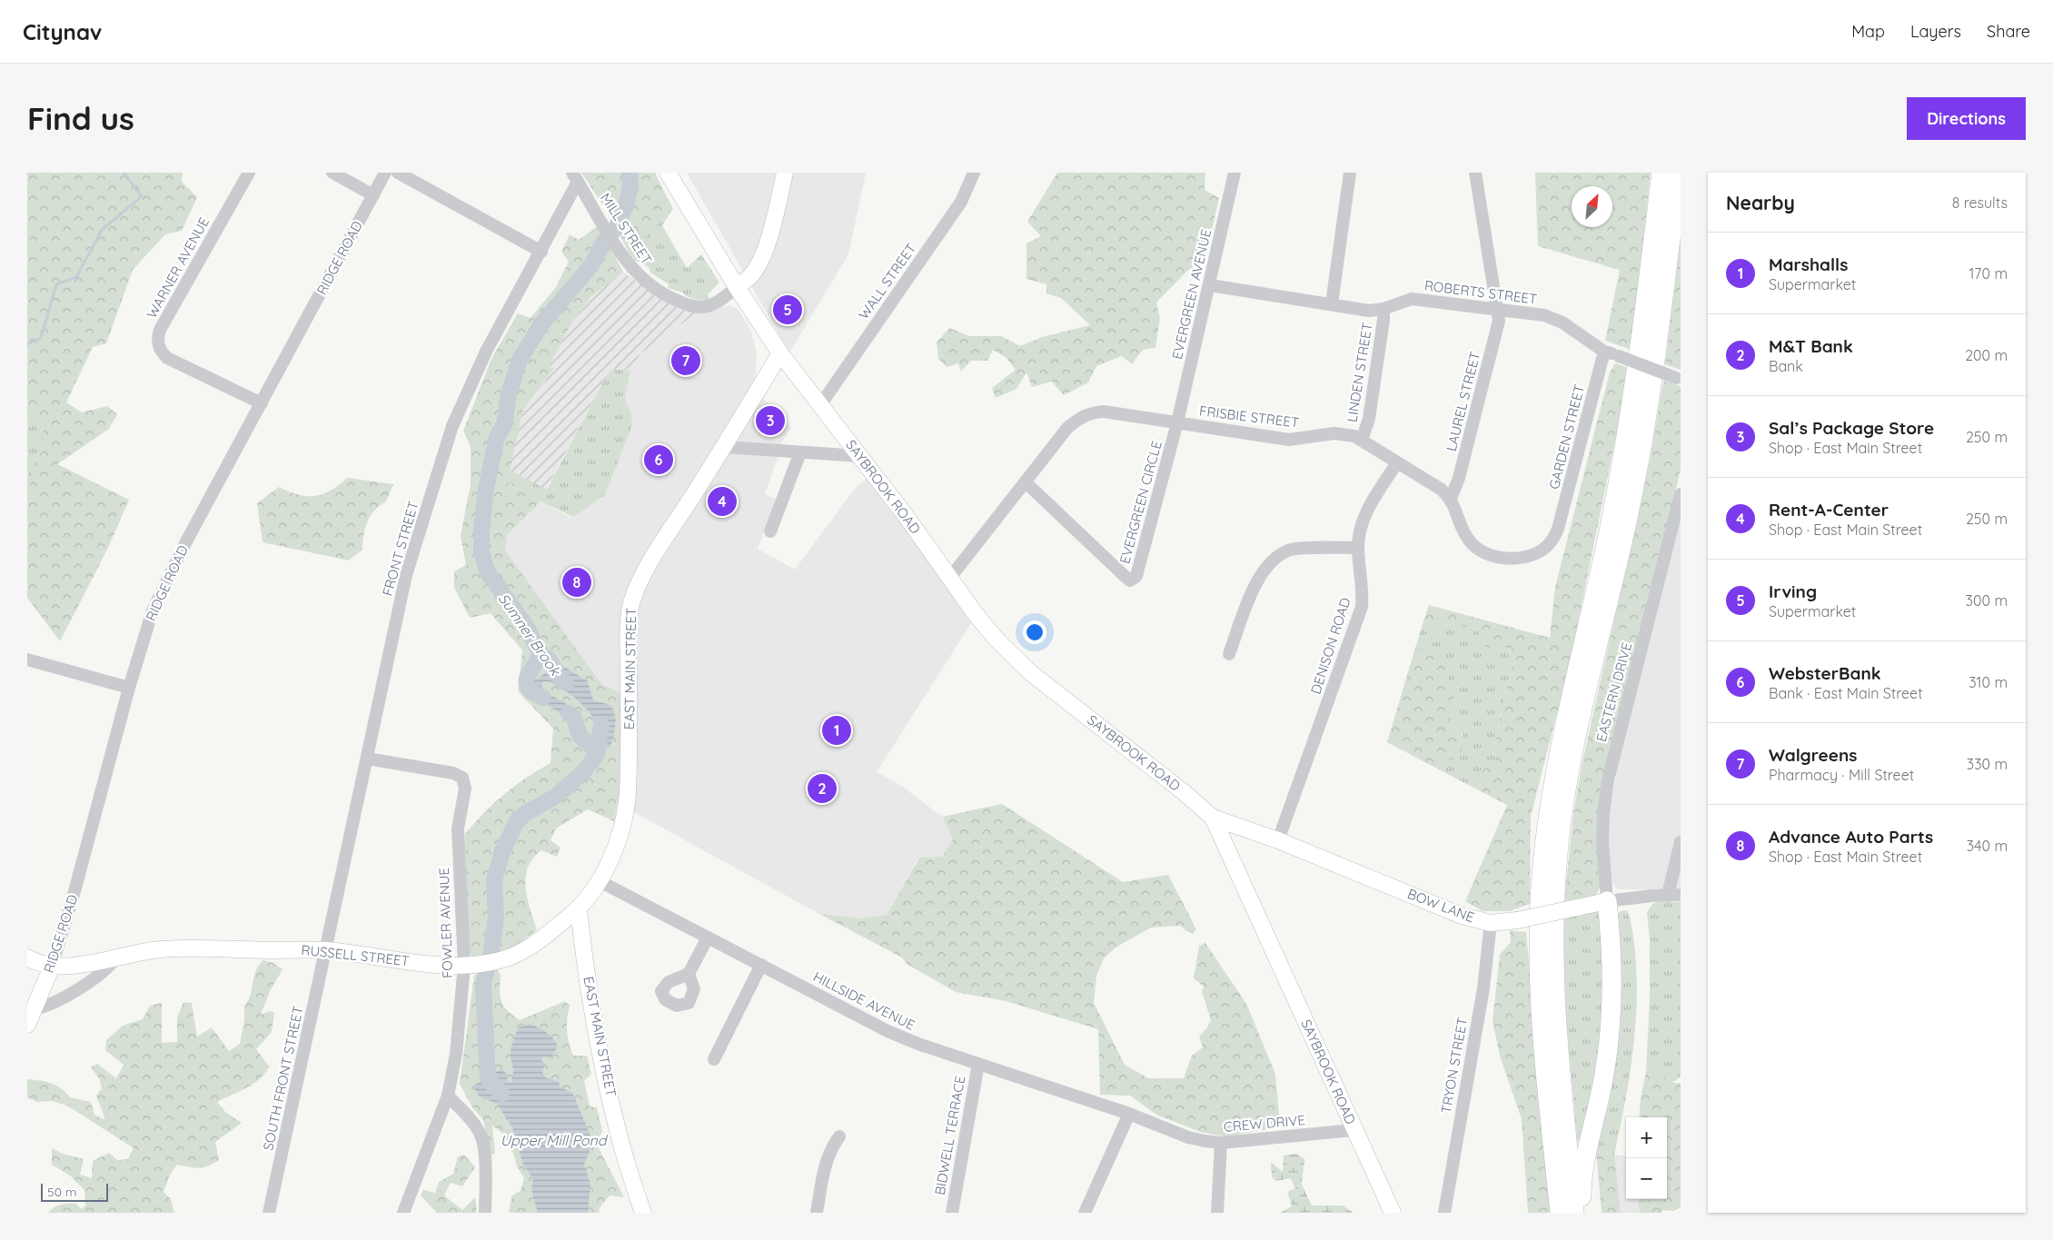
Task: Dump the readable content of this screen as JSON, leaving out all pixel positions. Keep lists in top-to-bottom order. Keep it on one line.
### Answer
{"streets":{"main road":["RIDGE ROAD","SAYBROOK ROAD","EAST MAIN STREET","BOW LANE","RUSSELL STREET"],"street":["MILL STREET","WARNER AVENUE","WALL STREET","ROBERTS STREET","EVERGREEN AVENUE","LINDEN STREET","LAUREL STREET","FRISBIE STREET","GARDEN STREET","EVERGREEN CIRCLE","FRONT STREET","DENISON ROAD","EASTERN DRIVE","FOWLER AVENUE","HILLSIDE AVENUE","TRYON STREET","SOUTH FRONT STREET","CREW DRIVE","BIDWELL TERRACE"]},"crossings":[["MILL STREET","FRONT STREET"],["RIDGE ROAD","WARNER AVENUE"],["RIDGE ROAD","RUSSELL STREET"],["WALL STREET","SAYBROOK ROAD"],["ROBERTS STREET","EVERGREEN AVENUE"],["ROBERTS STREET","LINDEN STREET"],["ROBERTS STREET","LAUREL STREET"],["ROBERTS STREET","GARDEN STREET"],["EVERGREEN AVENUE","FRISBIE STREET"],["EVERGREEN AVENUE","EVERGREEN CIRCLE"],["LINDEN STREET","FRISBIE STREET"],["LAUREL STREET","FRISBIE STREET"],["LAUREL STREET","GARDEN STREET"],["FRISBIE STREET","GARDEN STREET"],["FRISBIE STREET","SAYBROOK ROAD"],["FRISBIE STREET","EVERGREEN CIRCLE"],["FRISBIE STREET","DENISON ROAD"],["SAYBROOK ROAD","EAST MAIN STREET"],["SAYBROOK ROAD","BOW LANE"],["SAYBROOK ROAD","CREW DRIVE"],["FRONT STREET","FOWLER AVENUE"],["FRONT STREET","RUSSELL STREET"],["FRONT STREET","SOUTH FRONT STREET"],["DENISON ROAD","BOW LANE"],["EAST MAIN STREET","RUSSELL STREET"],["EAST MAIN STREET","HILLSIDE AVENUE"],["EASTERN DRIVE","BOW LANE"],["BOW LANE","TRYON STREET"],["FOWLER AVENUE","RUSSELL STREET"],["RUSSELL STREET","SOUTH FRONT STREET"],["HILLSIDE AVENUE","CREW DRIVE"],["HILLSIDE AVENUE","BIDWELL TERRACE"]],"water":["Sumner Brook","Upper Mill Pond"],"scale_bar":"50 m","north":"top right","page":{"header":"Citynav","nav":["Map","Layers","Share"],"buttons":"Directions","title":"Find us","heading":["Nearby","8 results"],"list":[{"mark":"1","name":"Marshalls","note":"Supermarket","value":"170 m"},{"mark":"2","name":"M&T Bank","note":"Bank","value":"200 m"},{"mark":"3","name":"Sal’s Package Store","note":"Shop · East Main Street","value":"250 m"},{"mark":"4","name":"Rent-A-Center","note":"Shop · East Main Street","value":"250 m"},{"mark":"5","name":"Irving","note":"Supermarket","value":"300 m"},{"mark":"6","name":"WebsterBank","note":"Bank · East Main Street","value":"310 m"},{"mark":"7","name":"Walgreens","note":"Pharmacy · Mill Street","value":"330 m"},{"mark":"8","name":"Advance Auto Parts","note":"Shop · East Main Street","value":"340 m"}],"pins":["5","7","3","6","4","8","1","2"],"map_buttons":["+","−"],"scale":"50 m"}}
